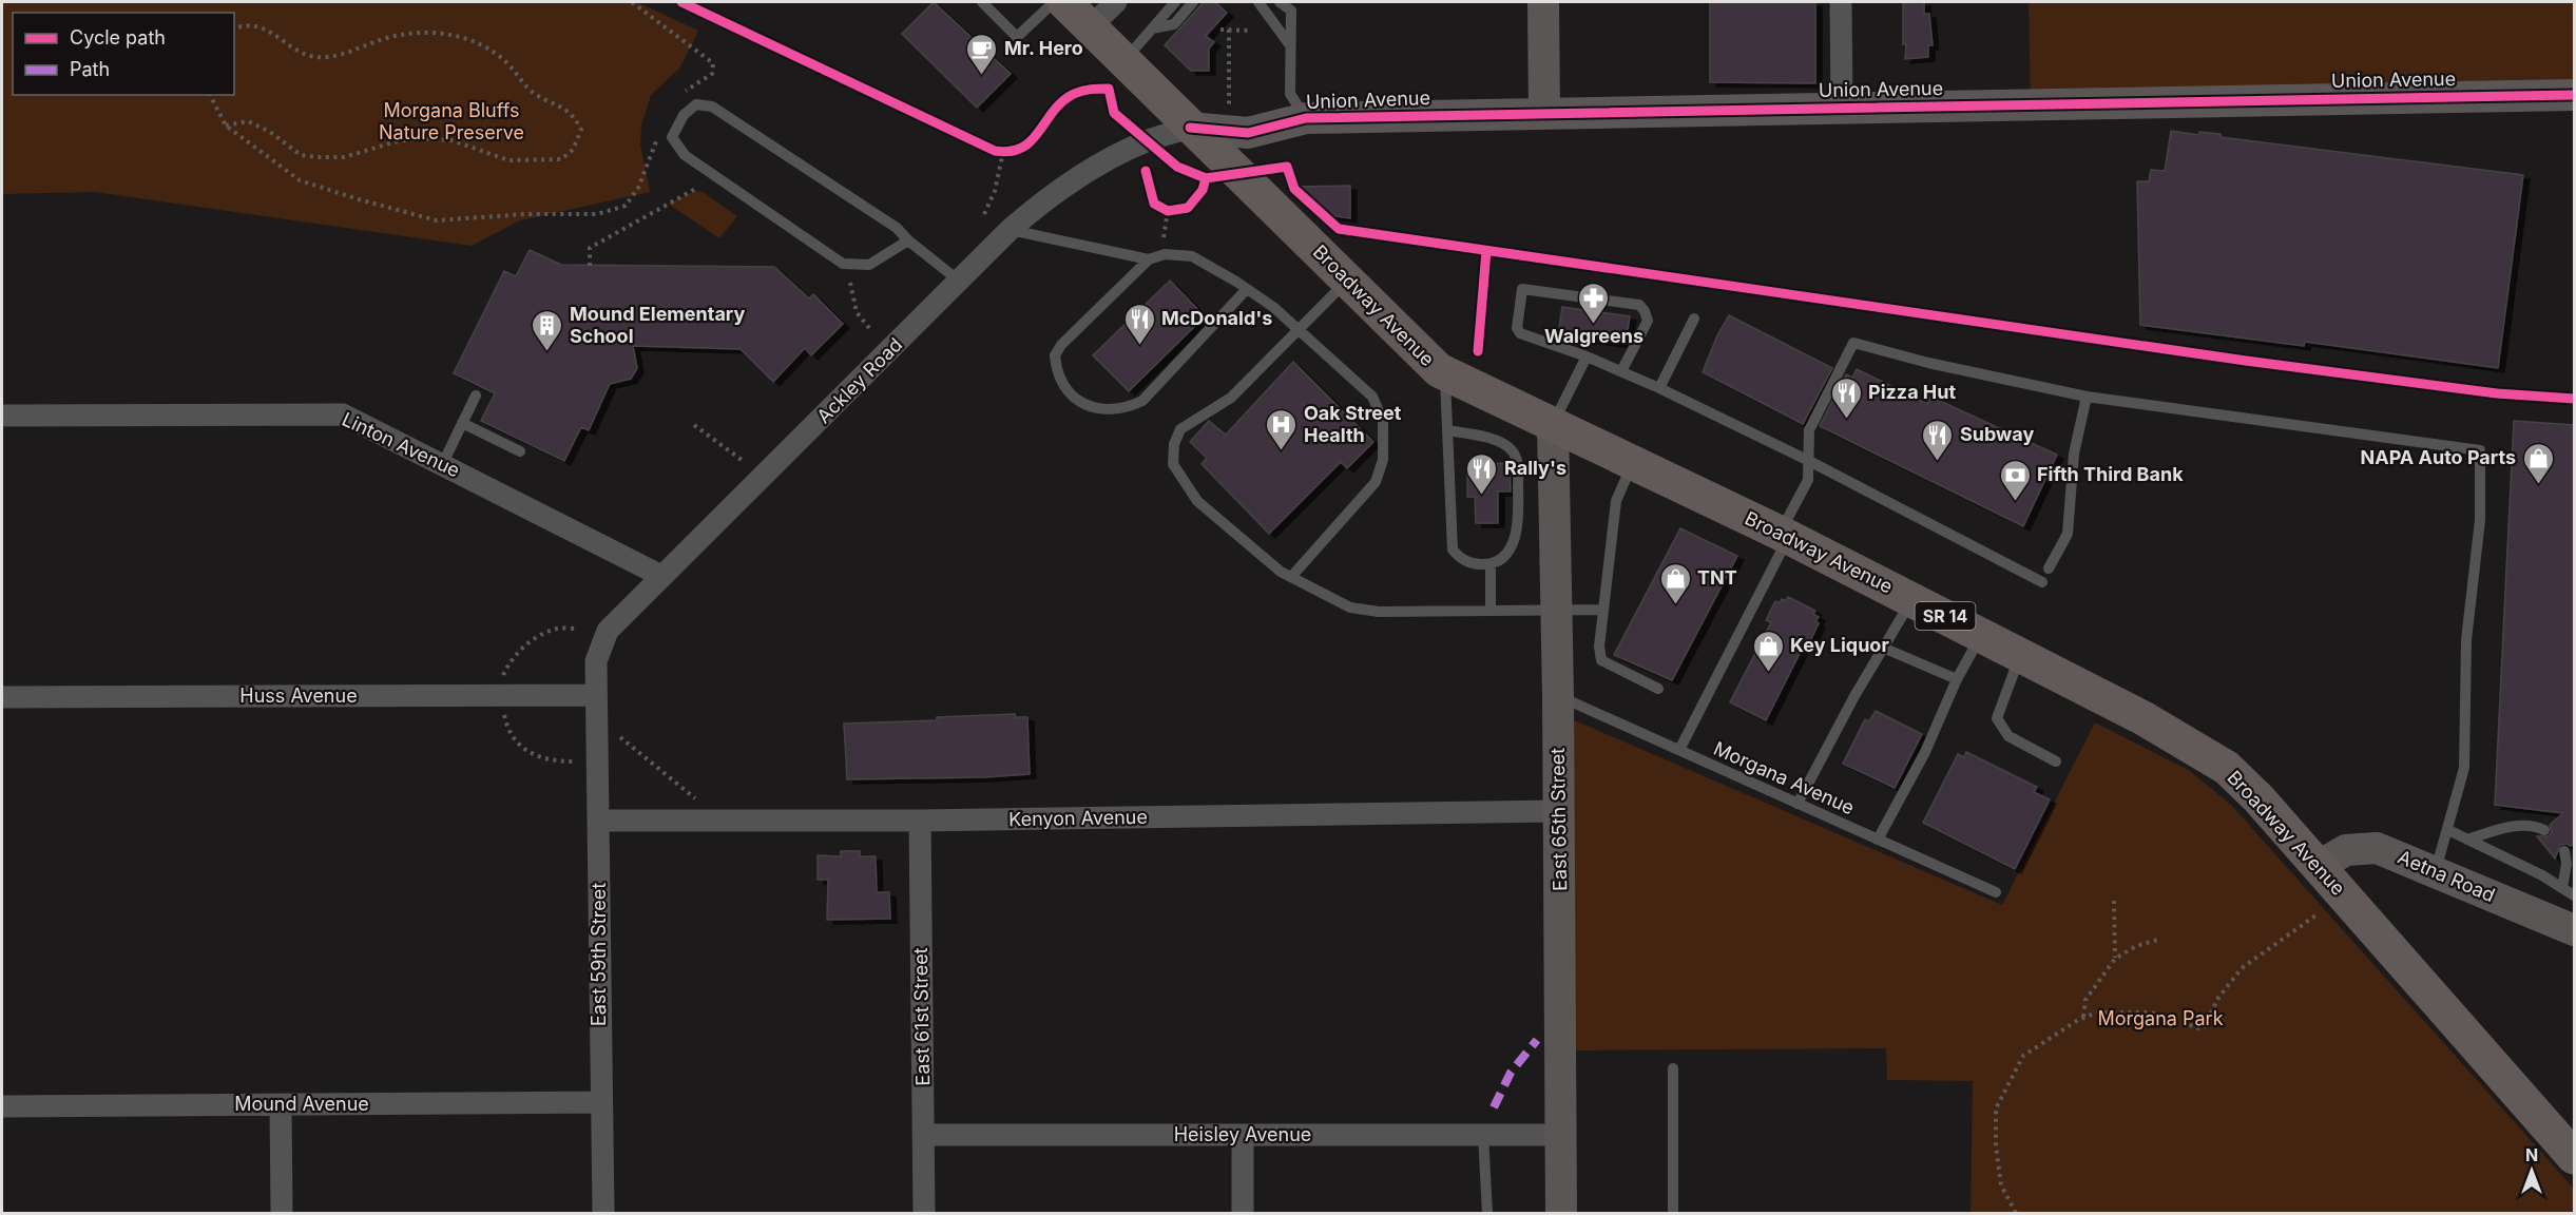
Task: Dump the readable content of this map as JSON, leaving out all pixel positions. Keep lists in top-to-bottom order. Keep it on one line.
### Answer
{"streets":{"main road":["Union Avenue","Broadway Avenue","SR 14","East 65th Street","Aetna Road"],"street":["Ackley Road","Linton Avenue","Huss Avenue","Kenyon Avenue","East 59th Street","East 61st Street","Mound Avenue","Heisley Avenue"],"lane":["Morgana Avenue"]},"crossings":[["Union Avenue","Broadway Avenue"],["Union Avenue","Ackley Road"],["Broadway Avenue","Ackley Road"],["Broadway Avenue","East 65th Street"],["Broadway Avenue","Aetna Road"],["Ackley Road","Linton Avenue"],["Ackley Road","Huss Avenue"],["Ackley Road","East 59th Street"],["Huss Avenue","East 59th Street"],["Morgana Avenue","East 65th Street"],["Kenyon Avenue","East 65th Street"],["Kenyon Avenue","East 59th Street"],["Kenyon Avenue","East 61st Street"],["East 65th Street","Heisley Avenue"],["East 59th Street","Mound Avenue"],["East 61st Street","Heisley Avenue"]],"parks":["Morgana Bluffs Nature Preserve","Morgana Park"],"places":{"cafe":["Mr. Hero"],"pharmacy":["Walgreens"],"restaurant":["McDonald's","Pizza Hut","Subway","Rally's"],"building":["Mound Elementary School"],"hospital":["Oak Street Health"],"shop":["NAPA Auto Parts","TNT","Key Liquor"],"bank":["Fifth Third Bank"]},"legend":["Cycle path","Path"],"north":"top"}
